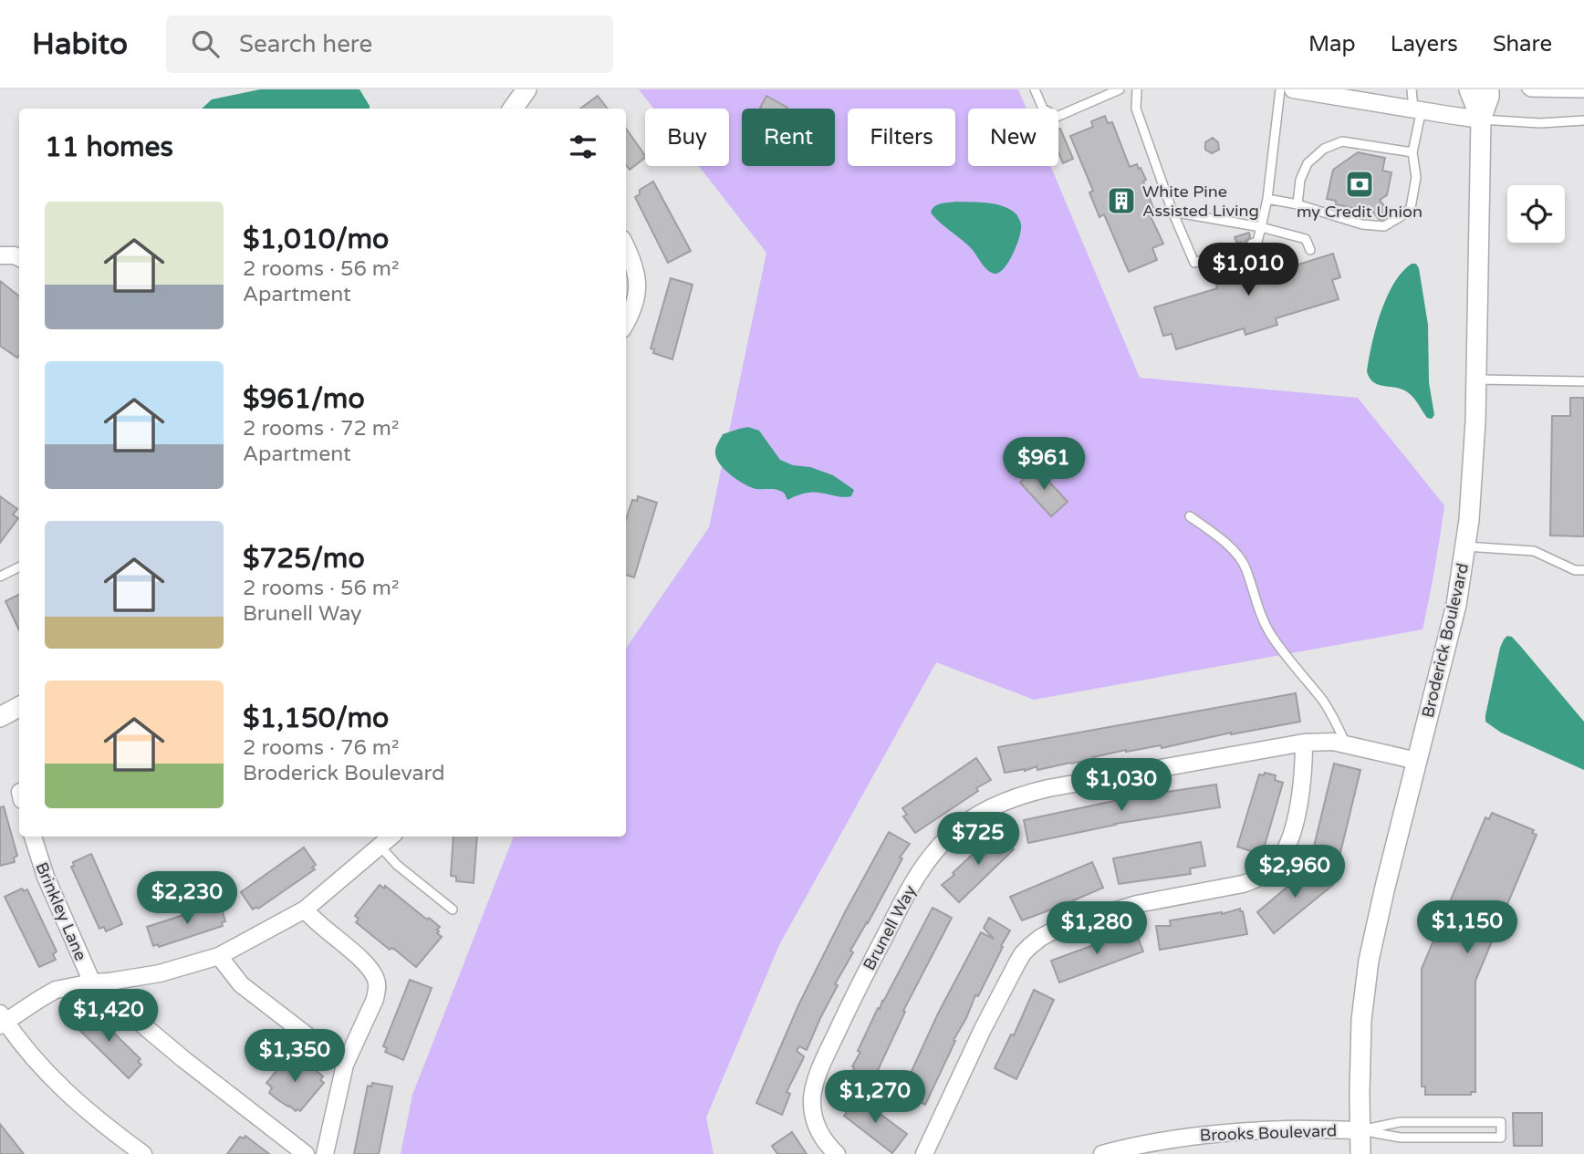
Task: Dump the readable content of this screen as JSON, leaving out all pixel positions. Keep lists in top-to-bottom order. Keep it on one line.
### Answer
{"streets":{"street":["Broderick Boulevard","Brinkley Lane","Brunell Way","Brooks Boulevard"]},"crossings":[["Broderick Boulevard","Brunell Way"],["Broderick Boulevard","Brooks Boulevard"]],"places":{"bank":["my Credit Union"],"building":["White Pine Assisted Living"]},"page":{"header":"Habito","search":"Search here","nav":["Map","Layers","Share"],"chip":["Buy","Rent","Filters","New"],"heading":"11 homes","list":[{"name":"$1,010/mo","note":"2 rooms · 56 m² · Apartment"},{"name":"$961/mo","note":"2 rooms · 72 m² · Apartment"},{"name":"$725/mo","note":"2 rooms · 56 m² · Brunell Way"},{"name":"$1,150/mo","note":"2 rooms · 76 m² · Broderick Boulevard"}],"price":["$1,010","$961","$1,030","$725","$2,960","$2,230","$1,150","$1,280","$1,420","$1,350","$1,270"]}}
